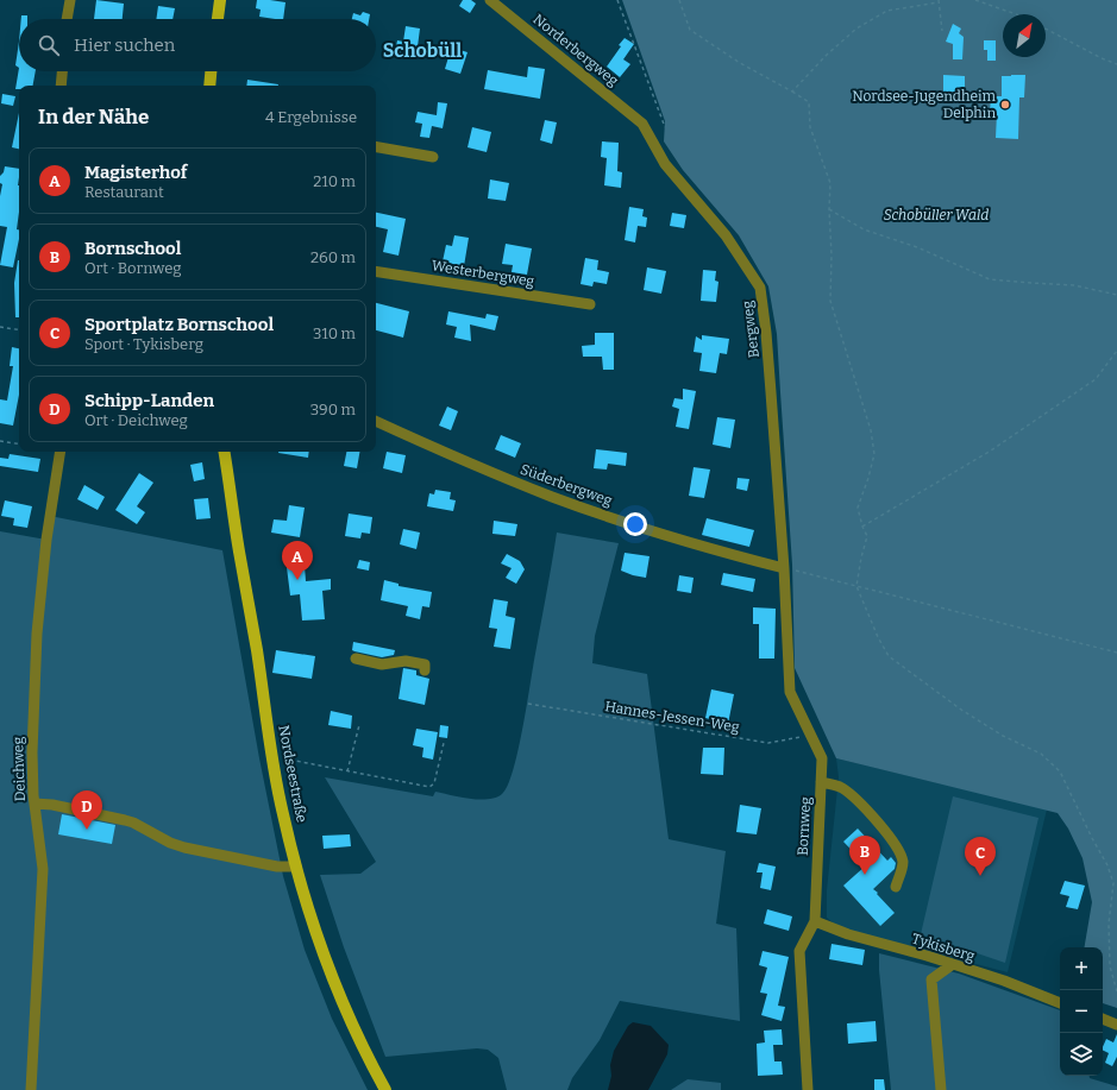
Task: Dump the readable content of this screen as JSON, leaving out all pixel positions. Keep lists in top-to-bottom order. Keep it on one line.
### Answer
{"streets":{"main road":["Nordseestraße"],"street":["Norderbergweg","Westerbergweg","Bergweg","Süderbergweg","Deichweg","Bornweg","Tykisberg"],"path":["Hannes-Jessen-Weg"]},"crossings":[["Norderbergweg","Bergweg"],["Bergweg","Süderbergweg"],["Bergweg","Bornweg"],["Süderbergweg","Bornweg"],["Hannes-Jessen-Weg","Bornweg"],["Bornweg","Tykisberg"]],"districts":["Schobüll"],"parks":["Schobüller Wald"],"places":["Nordsee-Jugendheim Delphin"],"north":"top right","page":{"search":"Hier suchen","heading":["In der Nähe","4 Ergebnisse"],"list":[{"mark":"A","name":"Magisterhof","note":"Restaurant","value":"210 m"},{"mark":"B","name":"Bornschool","note":"Ort · Bornweg","value":"260 m"},{"mark":"C","name":"Sportplatz Bornschool","note":"Sport · Tykisberg","value":"310 m"},{"mark":"D","name":"Schipp-Landen","note":"Ort · Deichweg","value":"390 m"}],"pins":["A","D","B","C"],"map_buttons":["+","−"]}}
